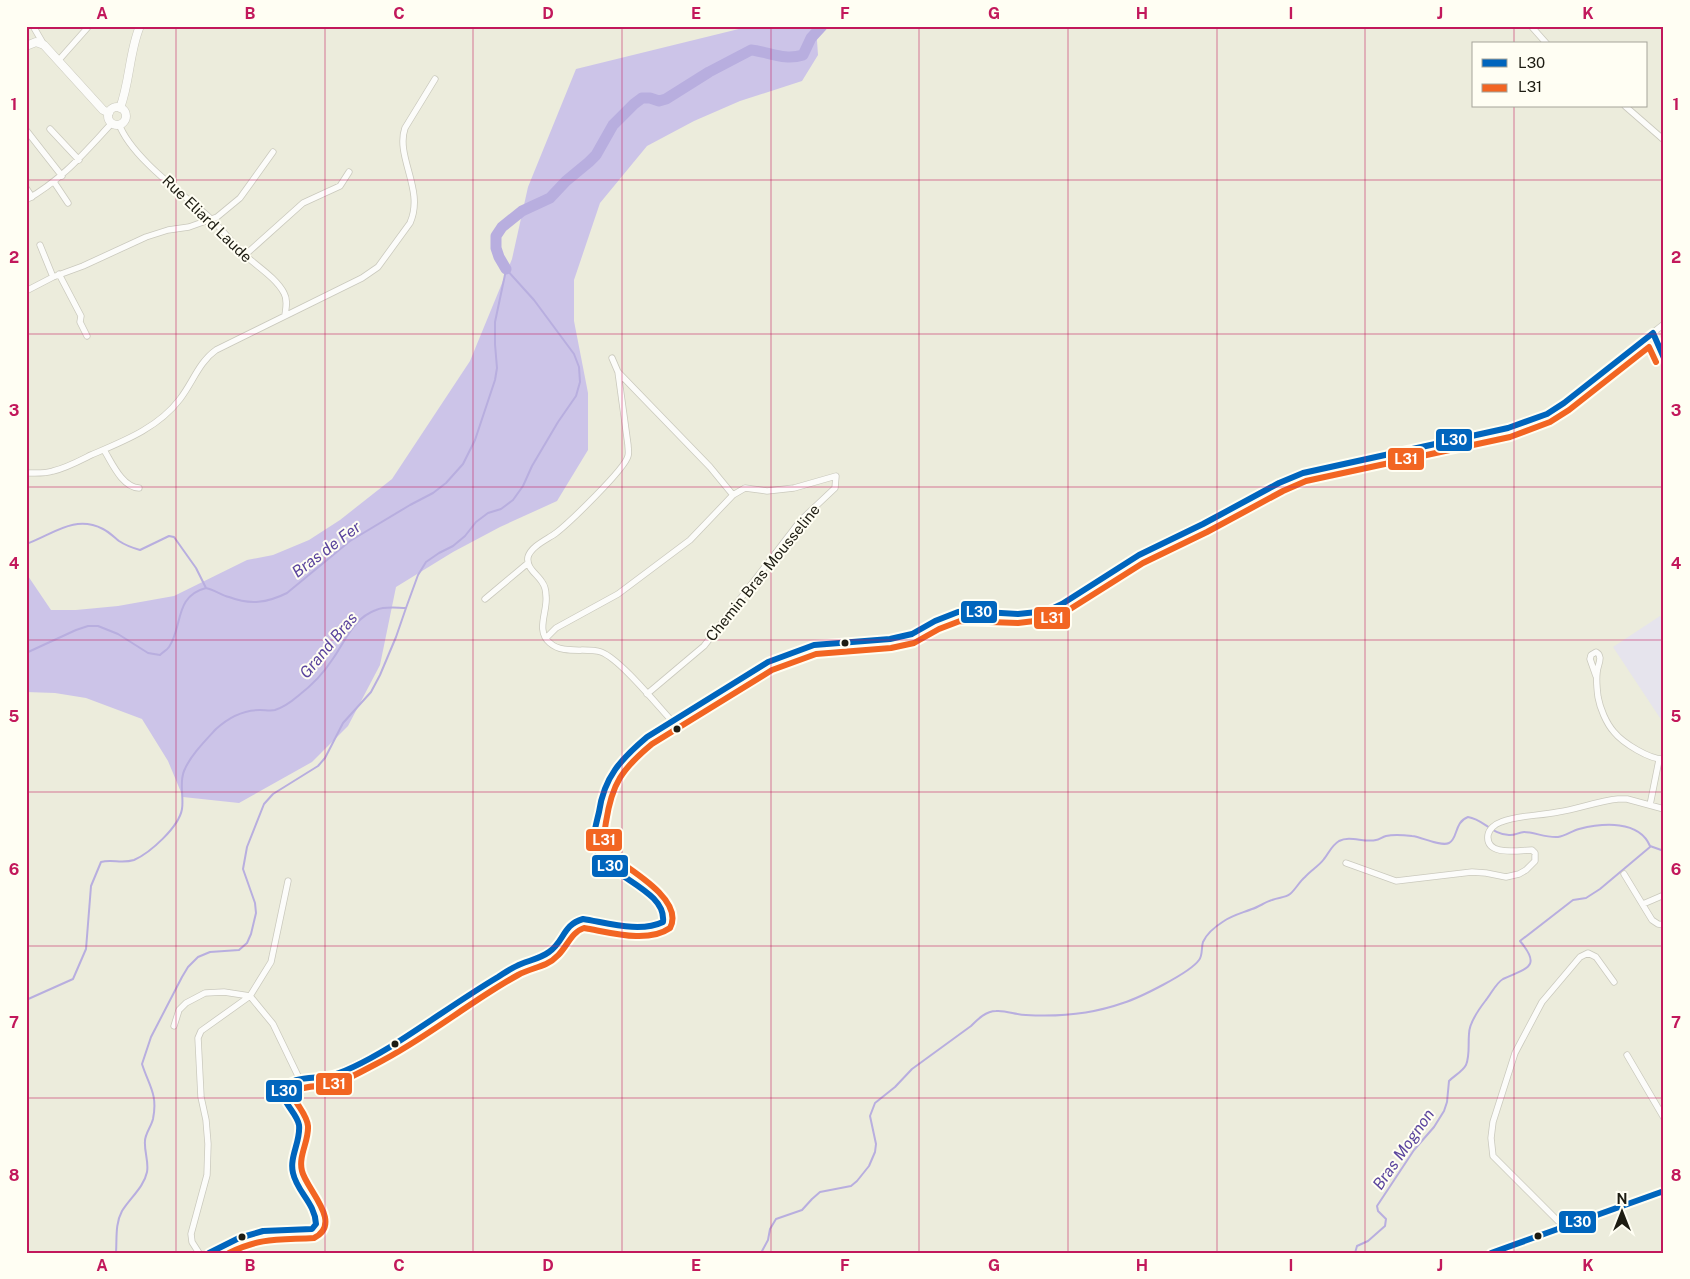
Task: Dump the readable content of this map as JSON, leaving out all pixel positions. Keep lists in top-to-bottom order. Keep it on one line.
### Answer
{"streets":{"street":["Rue Eliard Laude","Chemin Bras Mousseline"]},"water":["Bras de Fer","Grand Bras","Bras Mognon"],"lines":["transit line L30","transit line L31"],"legend":["L30","L31"],"north":"top","grid":{"columns":["A","B","C","D","E","F","G","H","I","J","K"],"rows":["1","2","3","4","5","6","7","8"]}}
